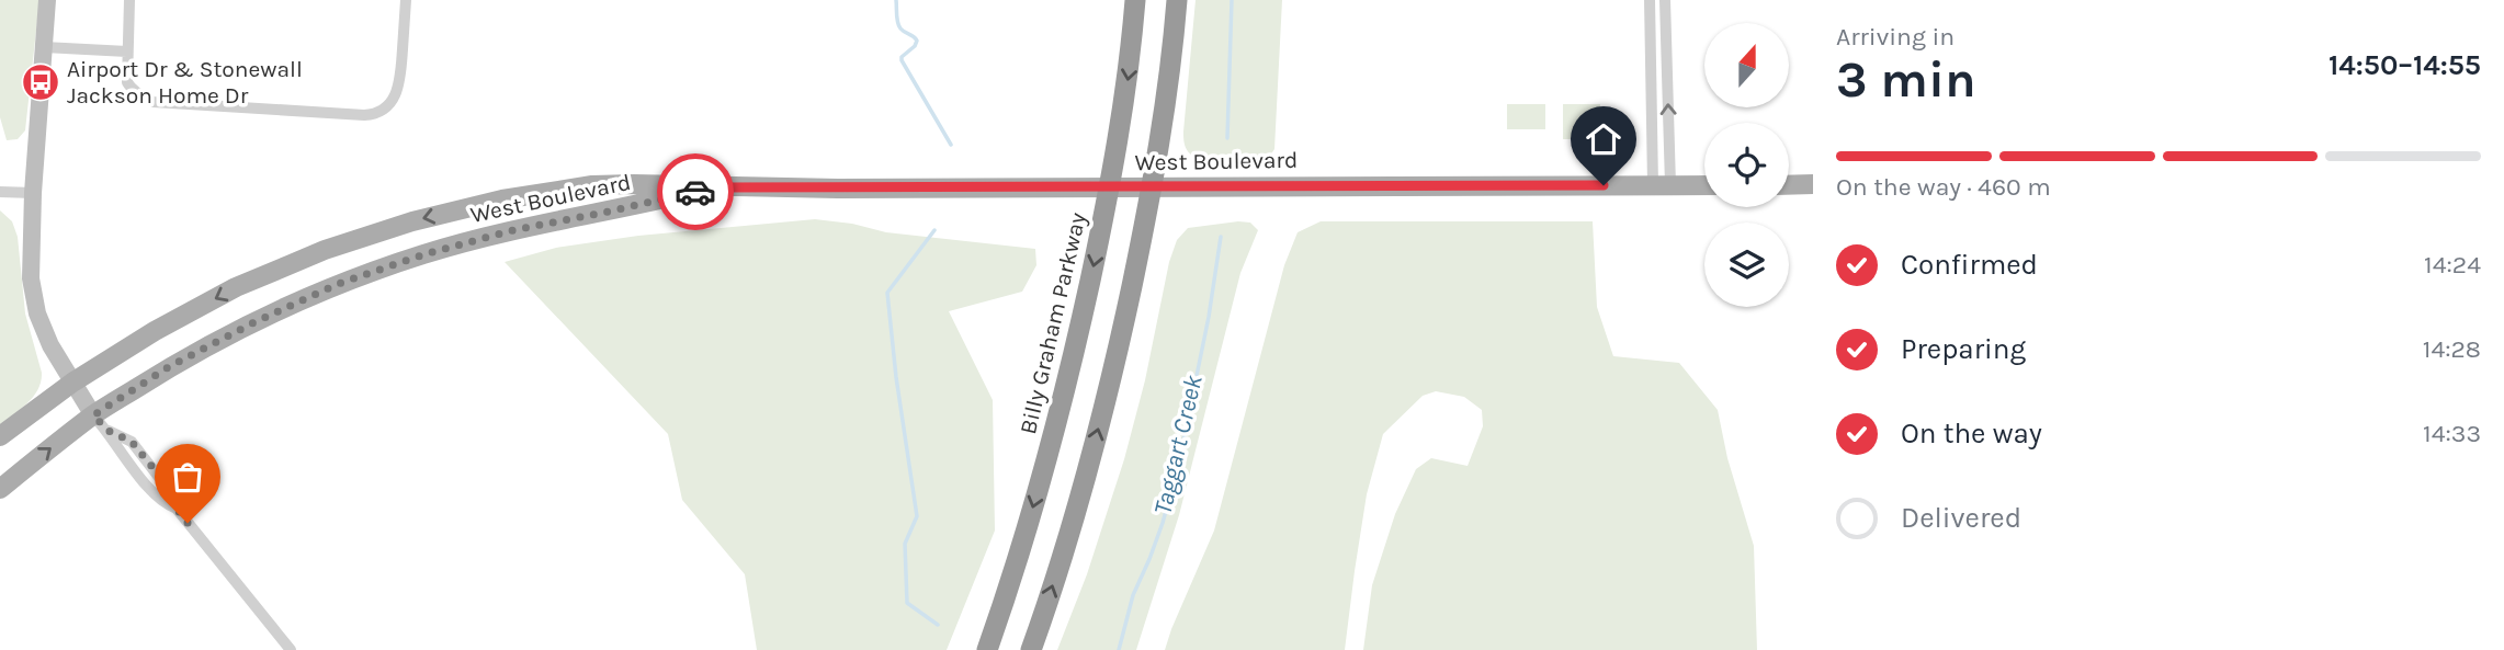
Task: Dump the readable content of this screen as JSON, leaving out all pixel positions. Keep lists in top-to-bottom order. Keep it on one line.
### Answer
{"streets":{"highway":["Billy Graham Parkway"],"main road":["West Boulevard"]},"crossings":[["West Boulevard","Billy Graham Parkway"]],"water":["Taggart Creek"],"places":{"bus stop":["Airport Dr & Stonewall Jackson Home Dr"]},"north":"top","page":{"heading":["3 min","Arriving in","14:50–14:55"],"bar":"On the way · 460 m","list":[["Confirmed","14:24"],["Preparing","14:28"],["On the way","14:33"],"Delivered"]}}
